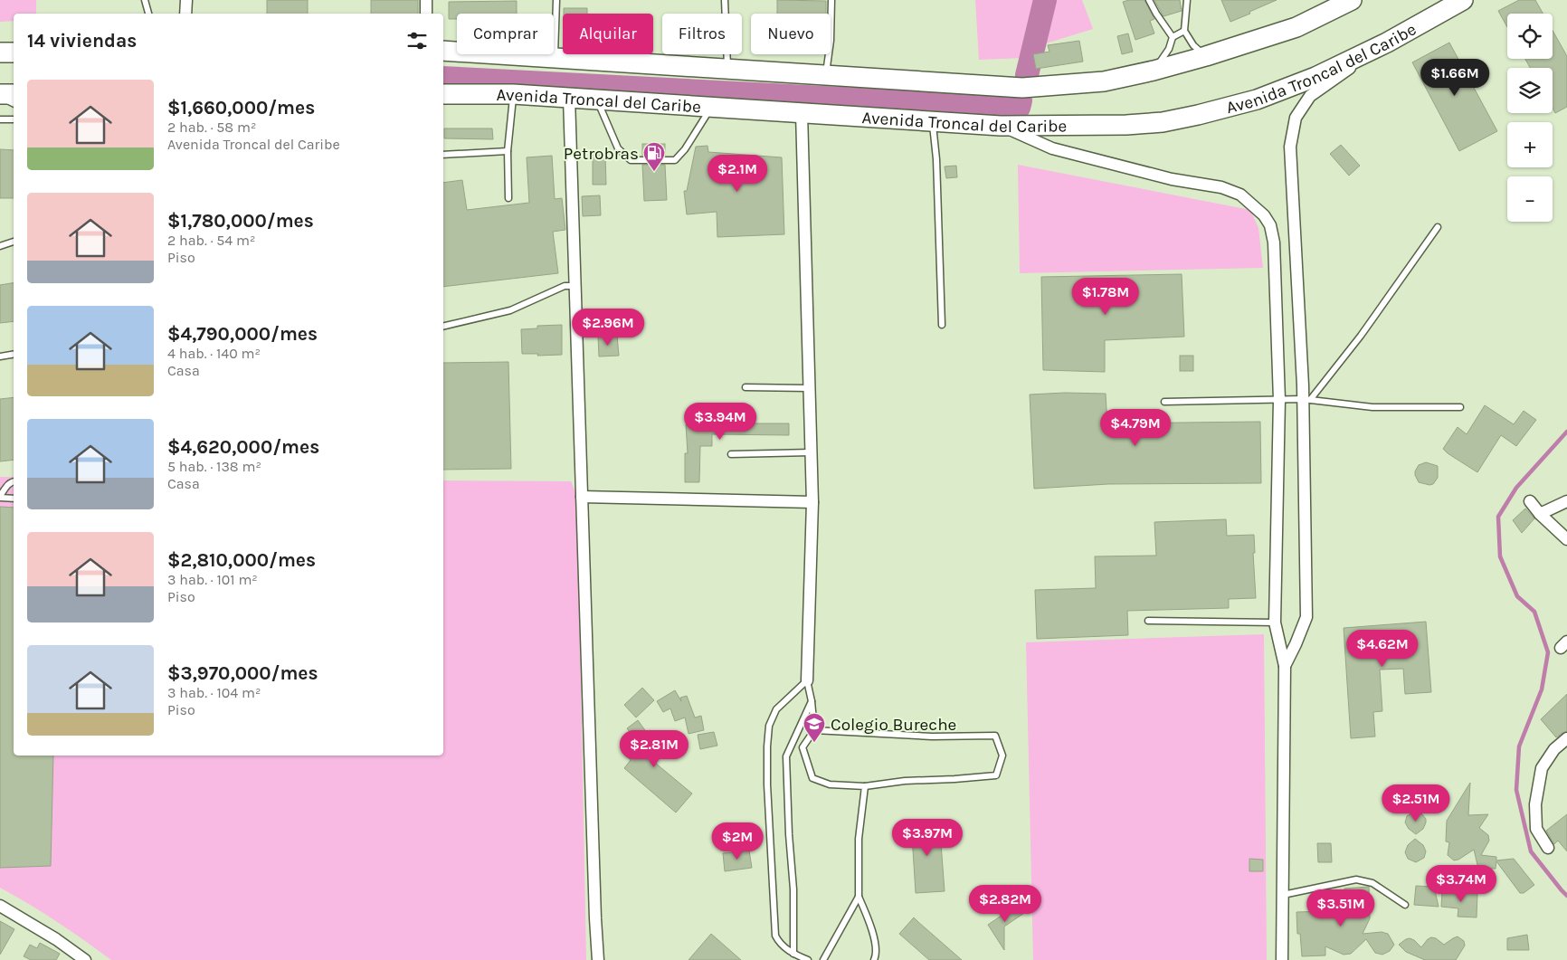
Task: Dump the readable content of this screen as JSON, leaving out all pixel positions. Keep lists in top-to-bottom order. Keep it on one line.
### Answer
{"streets":{"highway":["Avenida Troncal del Caribe"]},"places":{"fuel station":["Petrobras"],"school or university":["Colegio Bureche"]},"page":{"map_buttons":["+","−"],"chip":["Comprar","Alquilar","Filtros","Nuevo"],"heading":"14 viviendas","price":["$1.66M","$2.1M","$1.78M","$2.96M","$3.94M","$4.79M","$4.62M","$2.81M","$2.51M","$3.97M","$2M","$3.74M","$2.82M","$3.51M"],"list":[{"name":"$1,660,000/mes","note":"2 hab. · 58 m² · Avenida Troncal del Caribe"},{"name":"$1,780,000/mes","note":"2 hab. · 54 m² · Piso"},{"name":"$4,790,000/mes","note":"4 hab. · 140 m² · Casa"},{"name":"$4,620,000/mes","note":"5 hab. · 138 m² · Casa"},{"name":"$2,810,000/mes","note":"3 hab. · 101 m² · Piso"},{"name":"$3,970,000/mes","note":"3 hab. · 104 m² · Piso"}]}}
